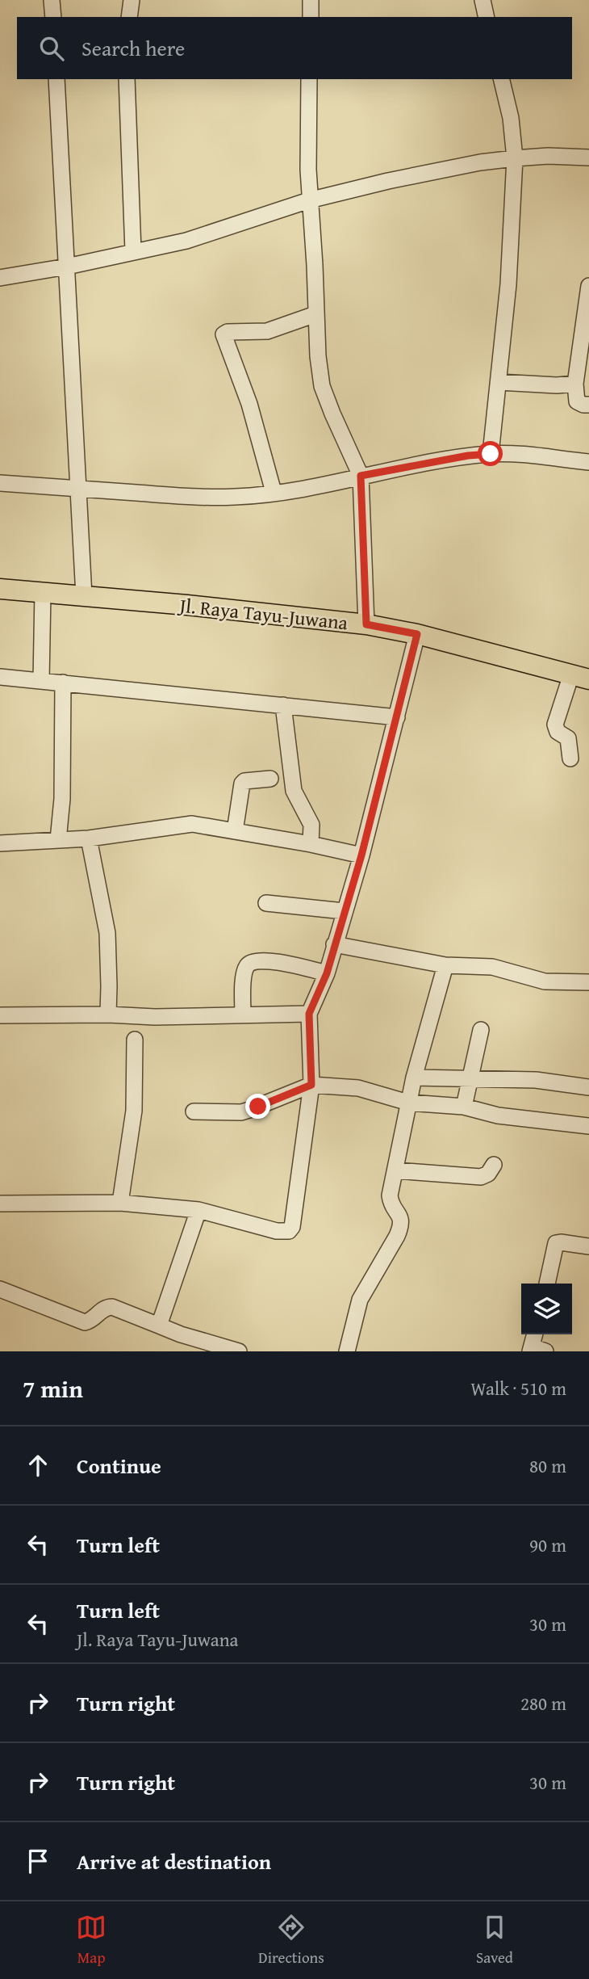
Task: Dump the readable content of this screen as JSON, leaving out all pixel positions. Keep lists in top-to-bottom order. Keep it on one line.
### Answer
{"streets":{"main road":["Jl. Raya Tayu-Juwana"]},"page":{"search":"Search here","heading":["7 min","Walk · 510 m"],"list":[["Continue","80 m"],["Turn left","90 m"],["Turn left","Jl. Raya Tayu-Juwana","30 m"],["Turn right","280 m"],["Turn right","30 m"],"Arrive at destination"],"nav":["Map","Directions","Saved"]}}
